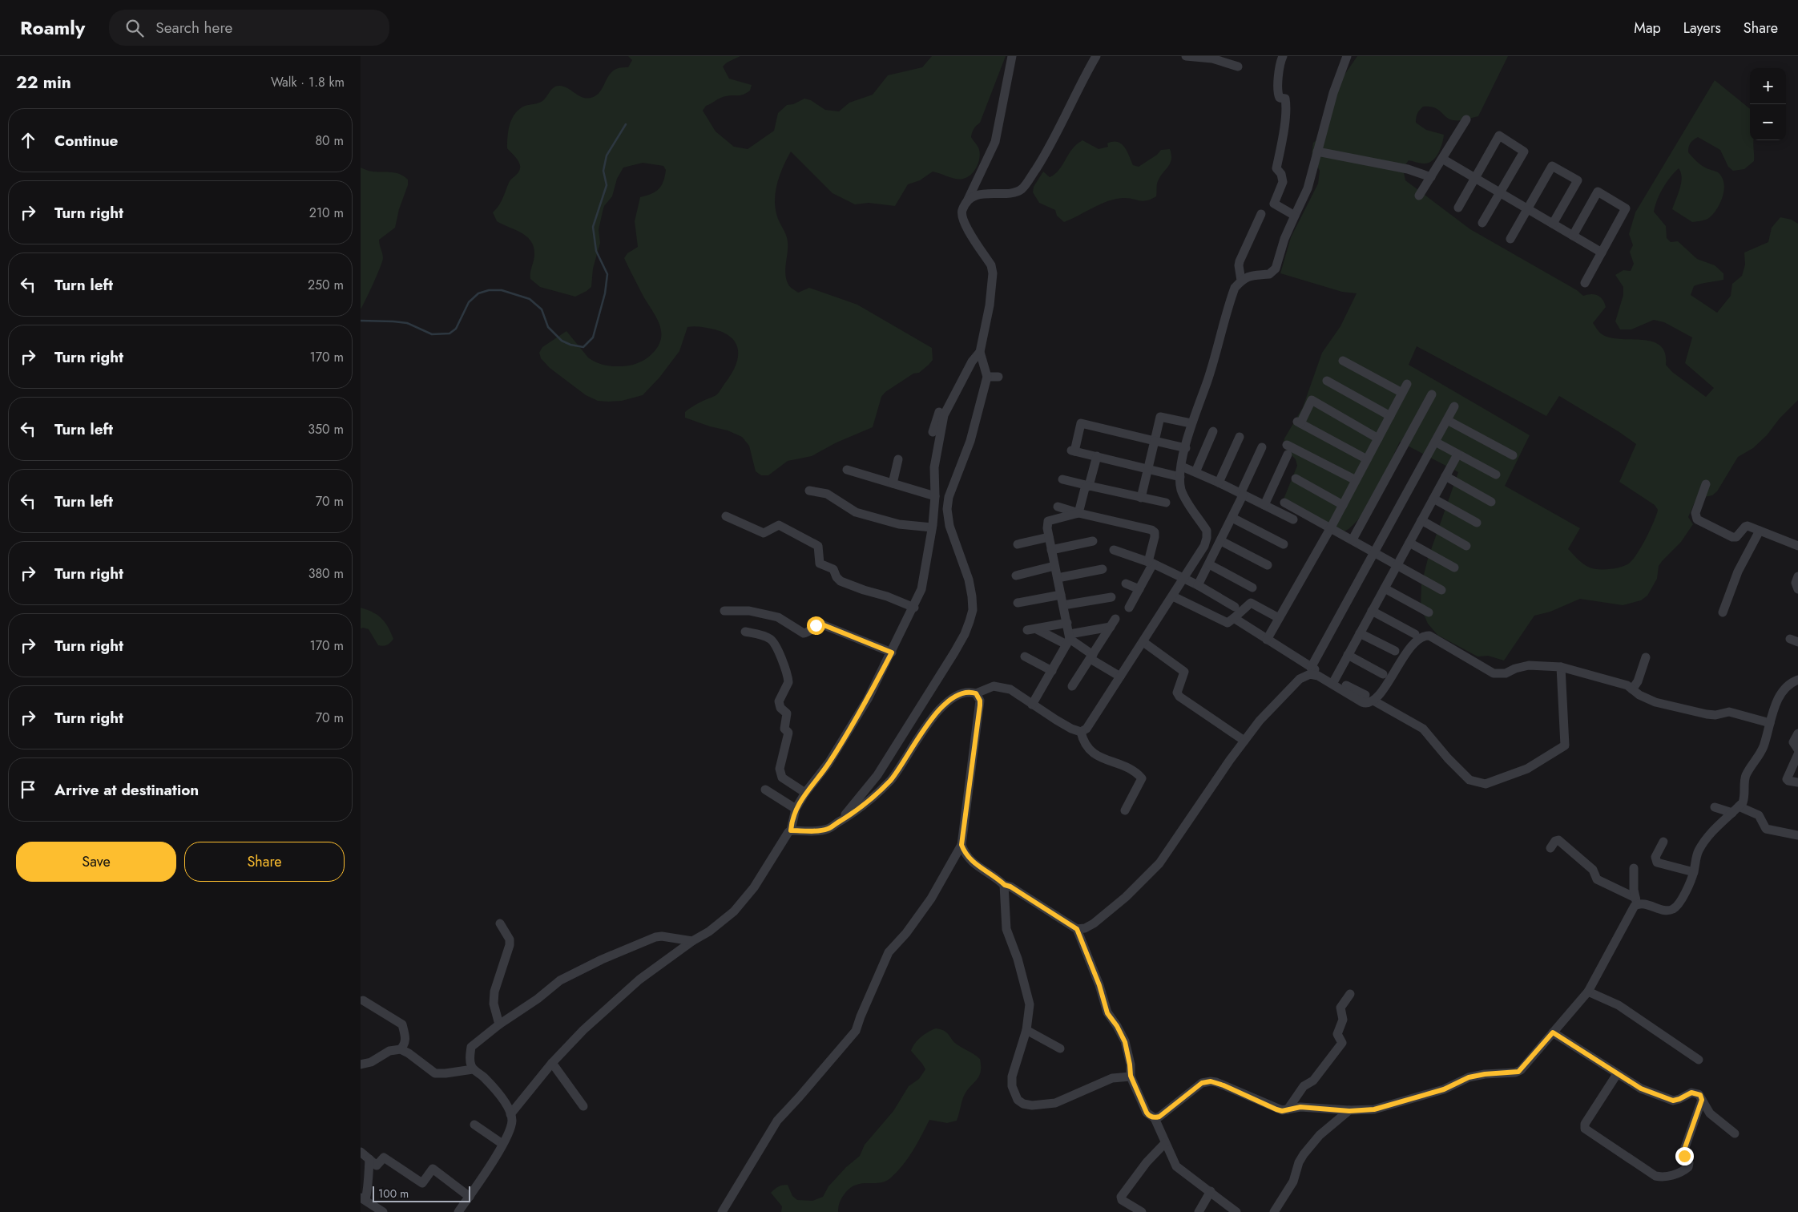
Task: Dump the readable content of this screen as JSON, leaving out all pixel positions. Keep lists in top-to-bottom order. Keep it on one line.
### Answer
{"scale_bar":"100 m","page":{"header":"Roamly","search":"Search here","nav":["Map","Layers","Share"],"heading":["22 min","Walk · 1.8 km"],"map_buttons":["+","−"],"list":[["Continue","80 m"],["Turn right","210 m"],["Turn left","250 m"],["Turn right","170 m"],["Turn left","350 m"],["Turn left","70 m"],["Turn right","380 m"],["Turn right","170 m"],["Turn right","70 m"],"Arrive at destination"],"buttons":["Save","Share"],"scale":"100 m"}}
